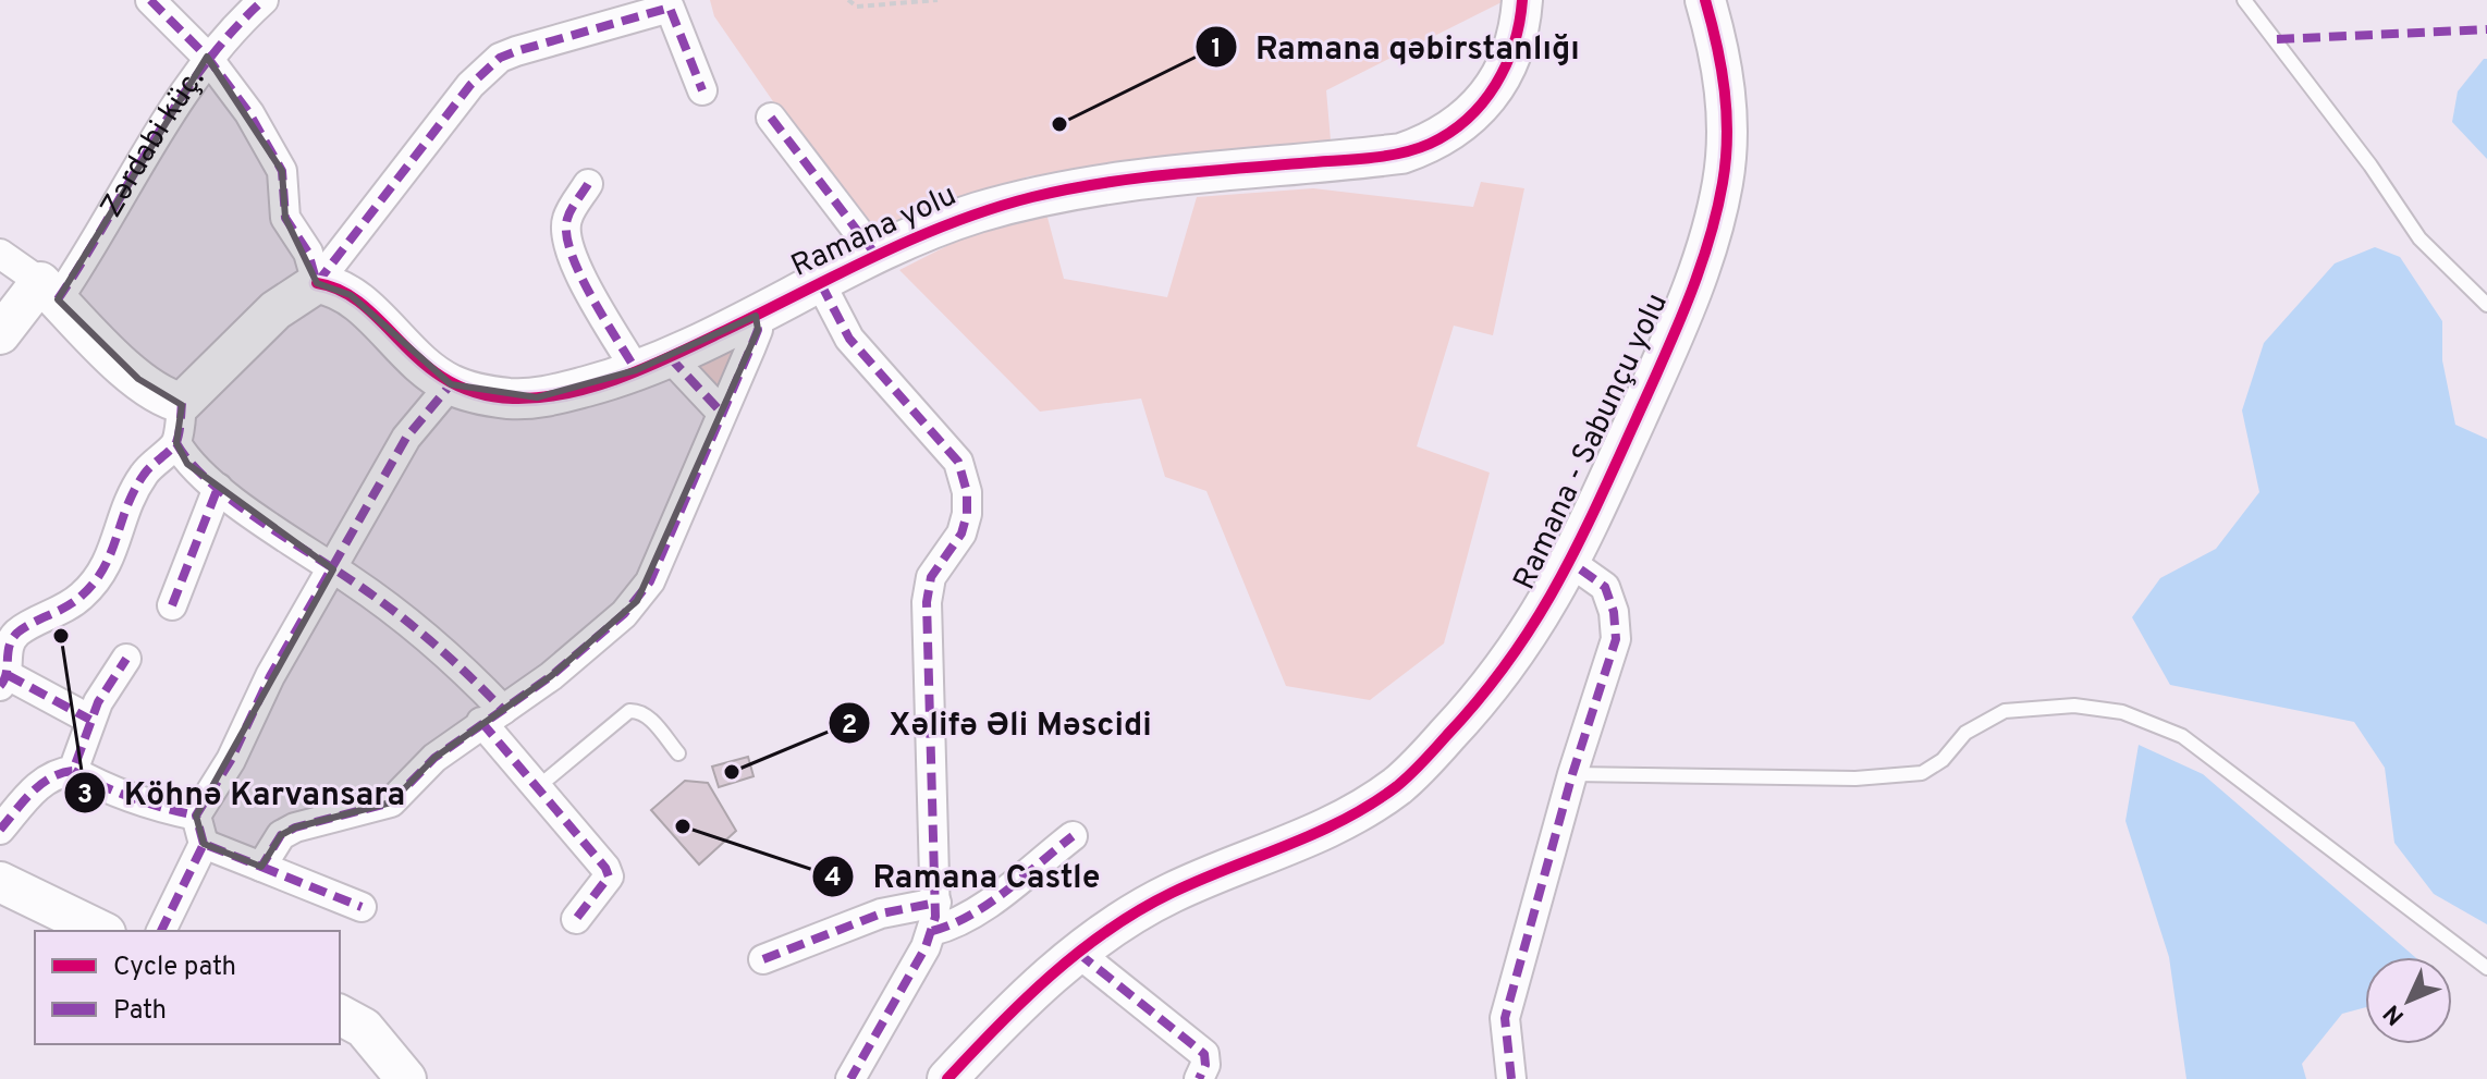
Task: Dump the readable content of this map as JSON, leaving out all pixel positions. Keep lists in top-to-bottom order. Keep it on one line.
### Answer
{"streets":{"street":["Zərdabi küç.","Ramana yolu","Ramana - Sabunçu yolu"]},"places":["Ramana qəbirstanlığı","Köhnə Karvansara","Xəlifə Əli Məscidi","Ramana Castle"],"legend":["Cycle path","Path"],"north":"bottom left"}
